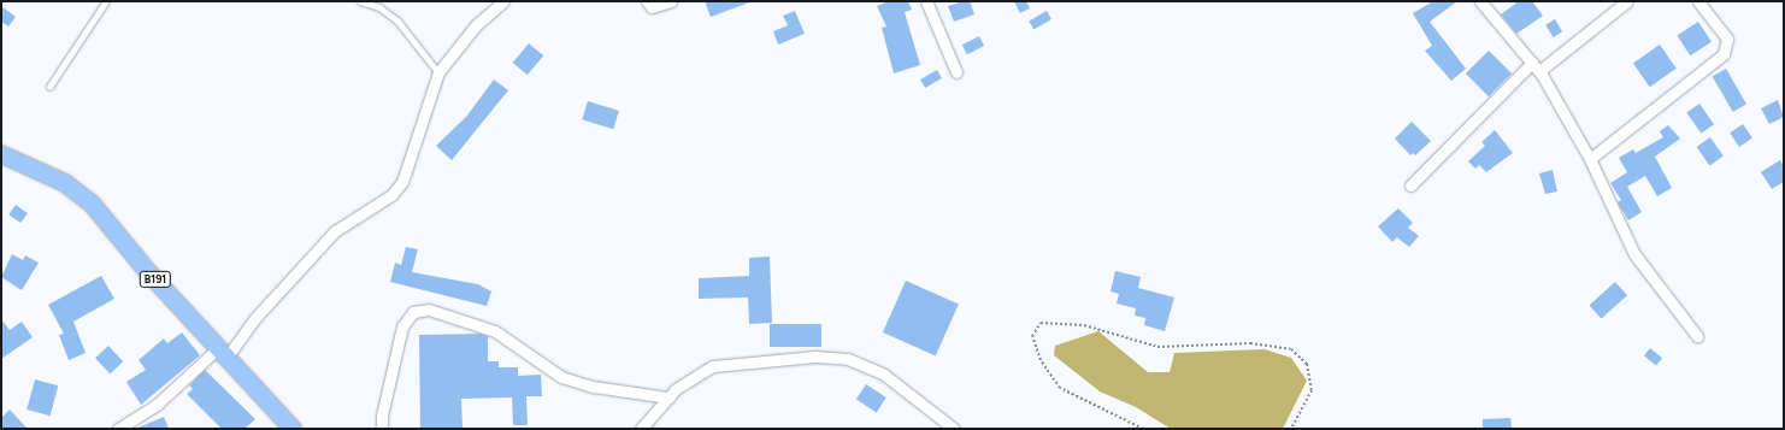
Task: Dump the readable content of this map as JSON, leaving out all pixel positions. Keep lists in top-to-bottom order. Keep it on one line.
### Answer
{"streets":{"main road":["B191"]}}
